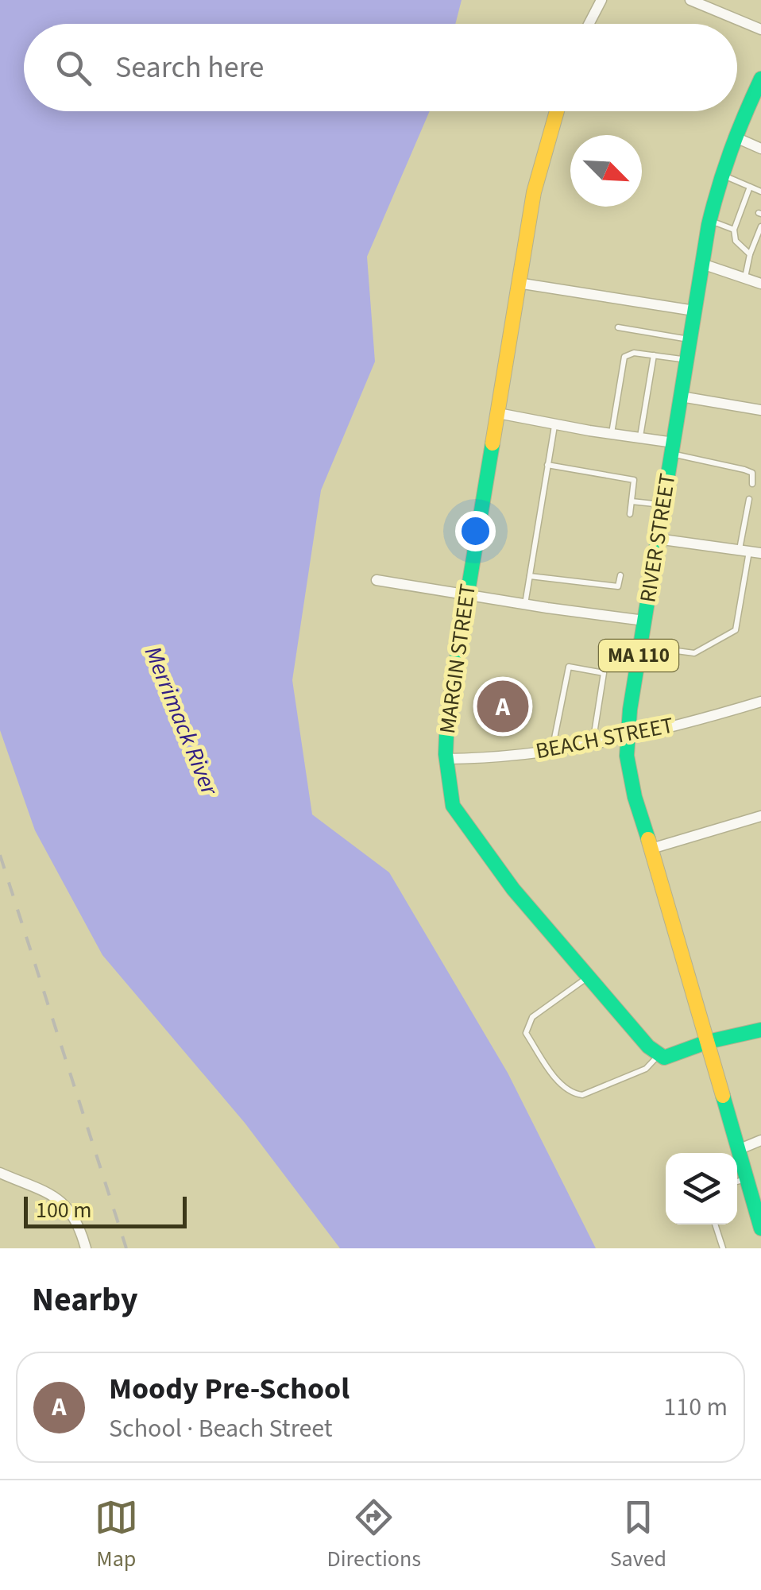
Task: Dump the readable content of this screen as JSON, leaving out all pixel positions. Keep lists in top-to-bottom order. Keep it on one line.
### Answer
{"streets":{"main road":["RIVER STREET","MA 110","MARGIN STREET"],"street":["BEACH STREET"]},"crossings":[["RIVER STREET","BEACH STREET"],["MARGIN STREET","BEACH STREET"]],"water":["Merrimack River"],"scale_bar":"100 m","north":"bottom right","page":{"search":"Search here","pins":"A","scale":"100 m","heading":"Nearby","list":[{"mark":"A","name":"Moody Pre-School","note":"School · Beach Street","value":"110 m"}],"nav":["Map","Directions","Saved"]}}
